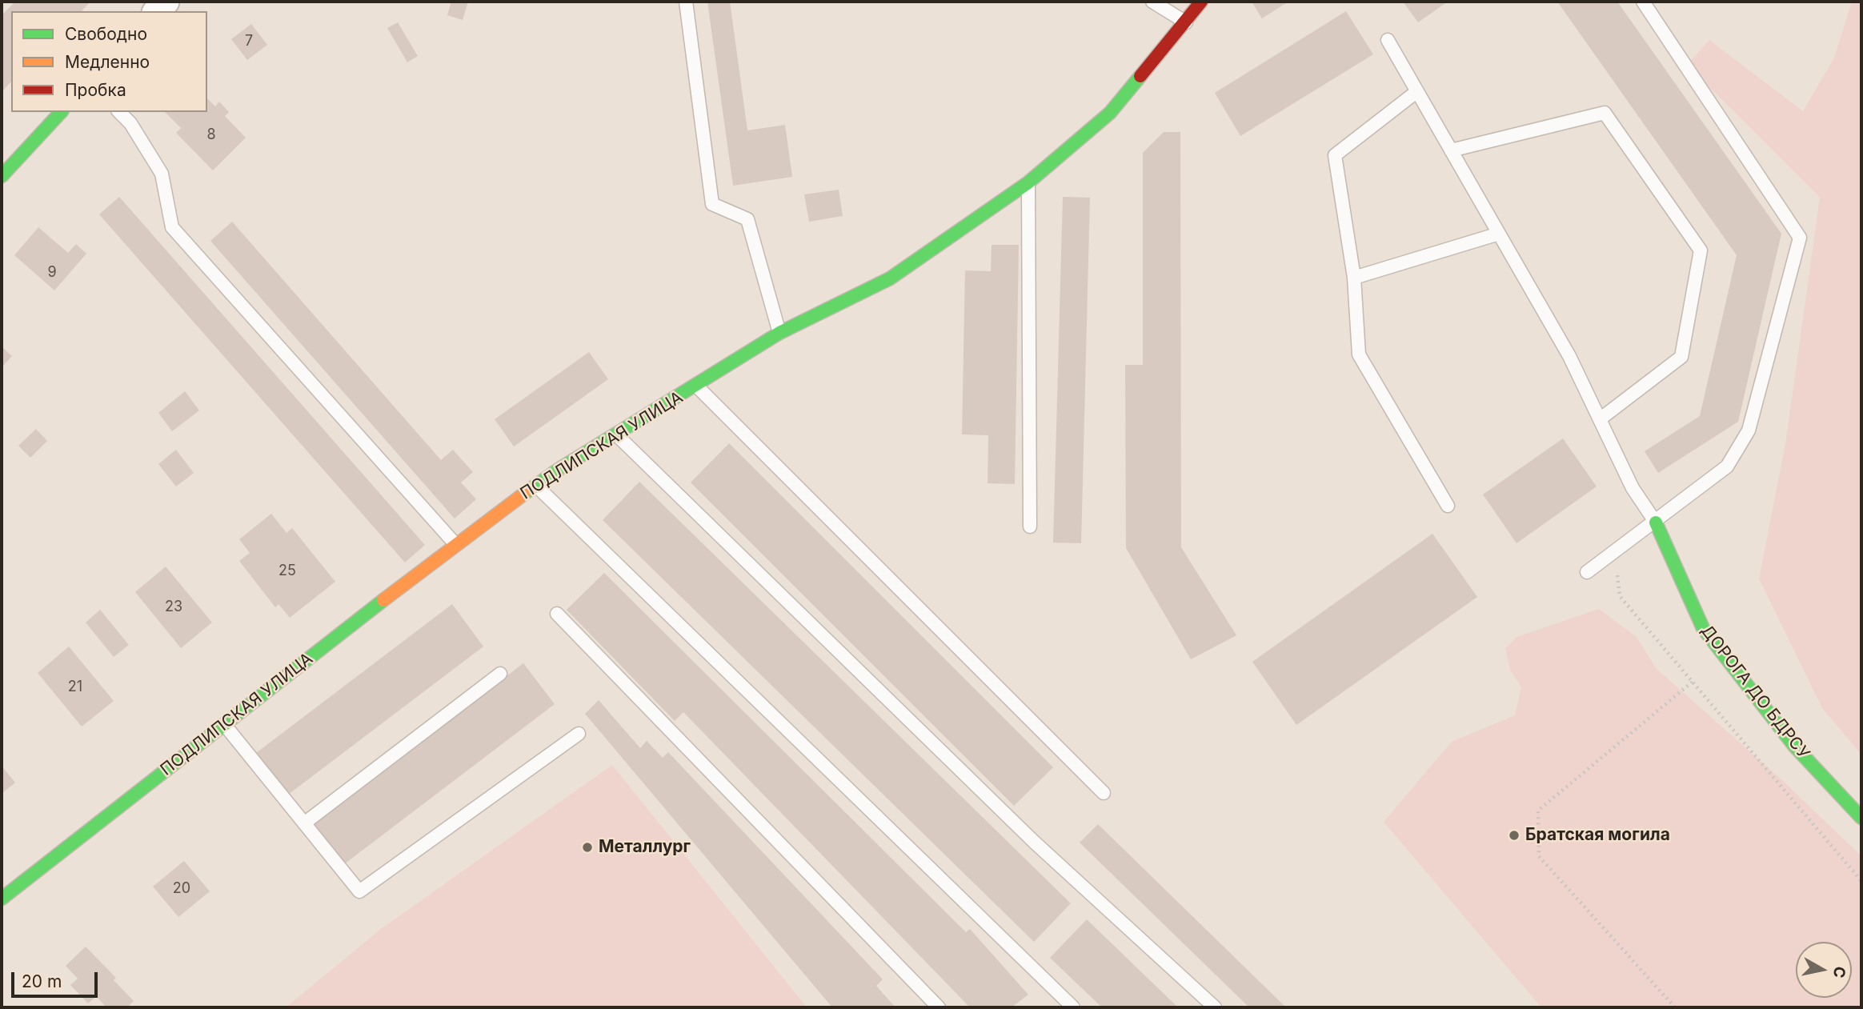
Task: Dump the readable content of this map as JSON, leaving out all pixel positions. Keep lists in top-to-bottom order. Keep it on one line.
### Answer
{"streets":{"street":["ПОДЛИПСКАЯ УЛИЦА","ДОРОГА ДО БДРСУ"]},"places":["Братская могила","Металлург"],"house_numbers":["7","8","9","25","23","21","20"],"legend":["Свободно","Медленно","Пробка"],"scale_bar":"20 m","north":"right"}
